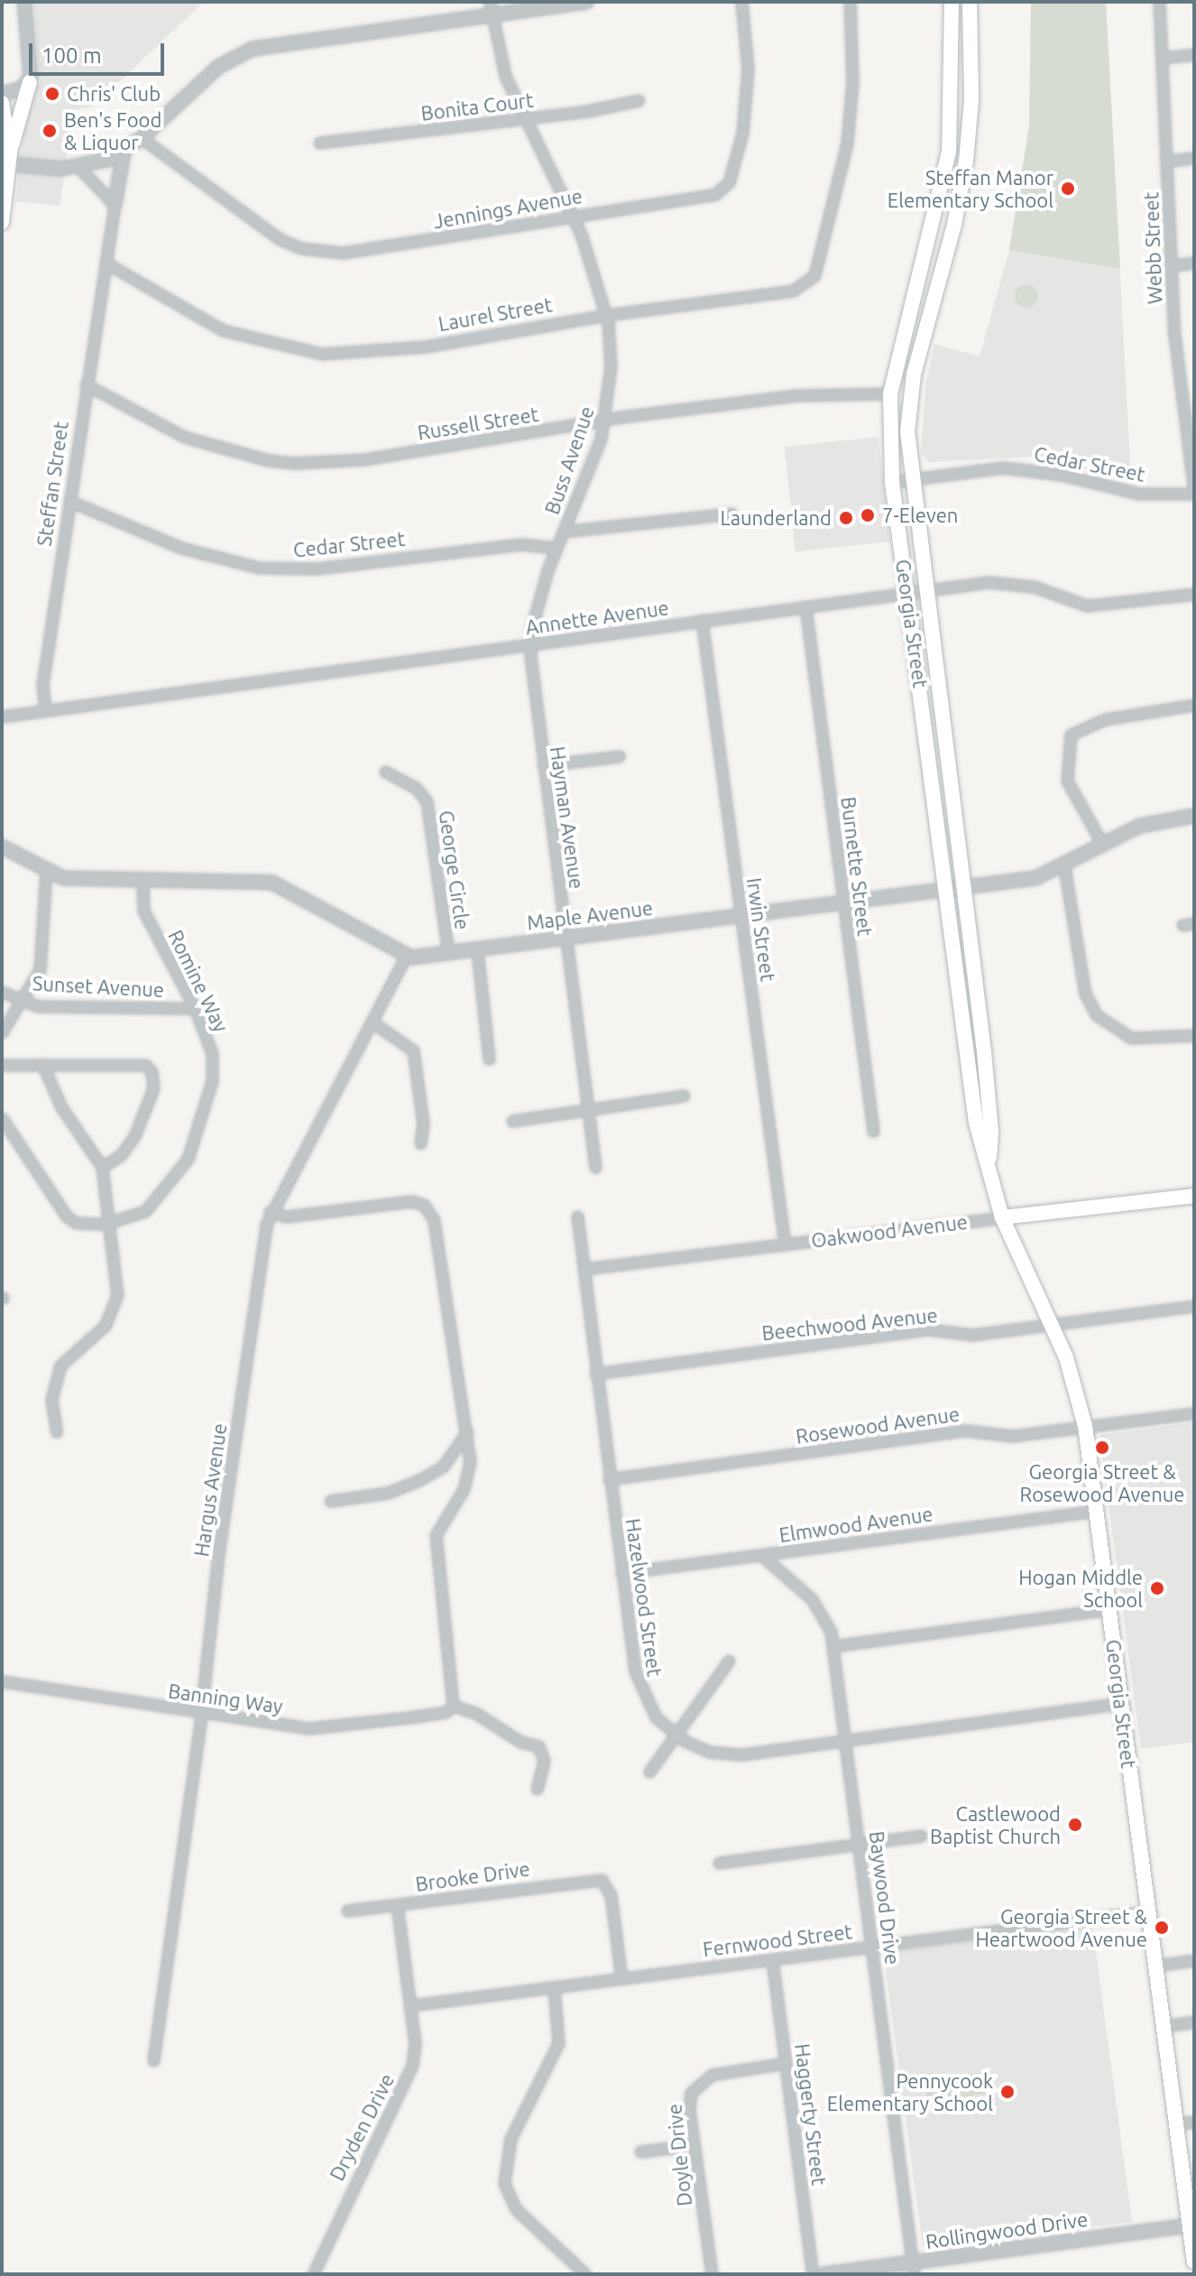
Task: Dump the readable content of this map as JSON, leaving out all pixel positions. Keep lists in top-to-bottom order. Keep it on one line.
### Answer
{"streets":{"main road":["Georgia Street","Oakwood Avenue"],"street":["Bonita Court","Jennings Avenue","Webb Street","Laurel Street","Russell Street","Buss Avenue","Cedar Street","Steffan Street","Annette Avenue","Hayman Avenue","Burnette Street","George Circle","Maple Avenue","Irwin Street","Romine Way","Sunset Avenue","Beechwood Avenue","Rosewood Avenue","Hargus Avenue","Elmwood Avenue","Hazelwood Street","Banning Way","Brooke Drive","Baywood Drive","Fernwood Street","Haggerty Street","Dryden Drive","Doyle Drive","Rollingwood Drive"]},"crossings":[["Bonita Court","Buss Avenue"],["Jennings Avenue","Buss Avenue"],["Webb Street","Cedar Street"],["Laurel Street","Buss Avenue"],["Laurel Street","Steffan Street"],["Russell Street","Buss Avenue"],["Russell Street","Steffan Street"],["Russell Street","Georgia Street"],["Buss Avenue","Cedar Street"],["Buss Avenue","Annette Avenue"],["Buss Avenue","Hayman Avenue"],["Cedar Street","Steffan Street"],["Cedar Street","Georgia Street"],["Steffan Street","Annette Avenue"],["Annette Avenue","Georgia Street"],["Annette Avenue","Hayman Avenue"],["Annette Avenue","Burnette Street"],["Annette Avenue","Irwin Street"],["Georgia Street","Maple Avenue"],["Georgia Street","Oakwood Avenue"],["Georgia Street","Beechwood Avenue"],["Georgia Street","Rosewood Avenue"],["Georgia Street","Elmwood Avenue"],["Georgia Street","Hazelwood Street"],["Georgia Street","Fernwood Street"],["Georgia Street","Rollingwood Drive"],["Hayman Avenue","Maple Avenue"],["Burnette Street","Maple Avenue"],["George Circle","Maple Avenue"],["Maple Avenue","Irwin Street"],["Maple Avenue","Hargus Avenue"],["Irwin Street","Oakwood Avenue"],["Romine Way","Sunset Avenue"],["Oakwood Avenue","Hazelwood Street"],["Beechwood Avenue","Hazelwood Street"],["Rosewood Avenue","Hazelwood Street"],["Hargus Avenue","Banning Way"],["Elmwood Avenue","Hazelwood Street"],["Elmwood Avenue","Baywood Drive"],["Hazelwood Street","Baywood Drive"],["Brooke Drive","Fernwood Street"],["Brooke Drive","Dryden Drive"],["Baywood Drive","Fernwood Street"],["Baywood Drive","Rollingwood Drive"],["Fernwood Street","Haggerty Street"],["Fernwood Street","Dryden Drive"],["Haggerty Street","Doyle Drive"]],"places":["Chris' Club","Ben's Food & Liquor","Steffan Manor Elementary School","7-Eleven","Launderland","Georgia Street & Rosewood Avenue","Hogan Middle School","Castlewood Baptist Church","Georgia Street & Heartwood Avenue","Pennycook Elementary School"],"scale_bar":"100 m"}
